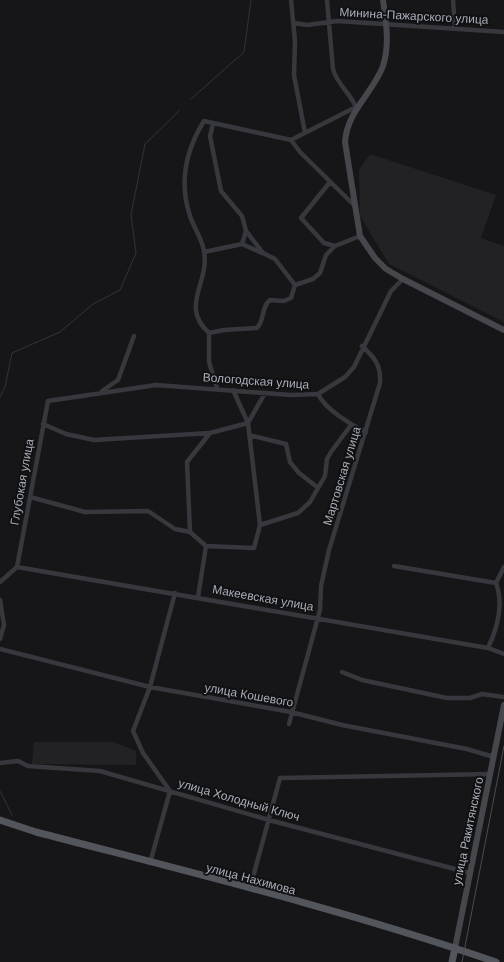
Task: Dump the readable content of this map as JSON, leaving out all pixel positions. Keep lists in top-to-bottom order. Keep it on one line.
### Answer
{"streets":{"main road":["улица Ракитянского","улица Нахимова"],"street":["Минина-Пажарского улица","Вологодская улица","Мартовская улица","Глубокая улица","Макеевская улица","улица Кошевого","улица Холодный Ключ"]},"crossings":[["Вологодская улица","Мартовская улица"],["Вологодская улица","Глубокая улица"],["Мартовская улица","Макеевская улица"],["Мартовская улица","улица Кошевого"],["Глубокая улица","Макеевская улица"],["улица Кошевого","улица Ракитянского"],["улица Холодный Ключ","улица Ракитянского"],["улица Ракитянского","улица Нахимова"]]}
